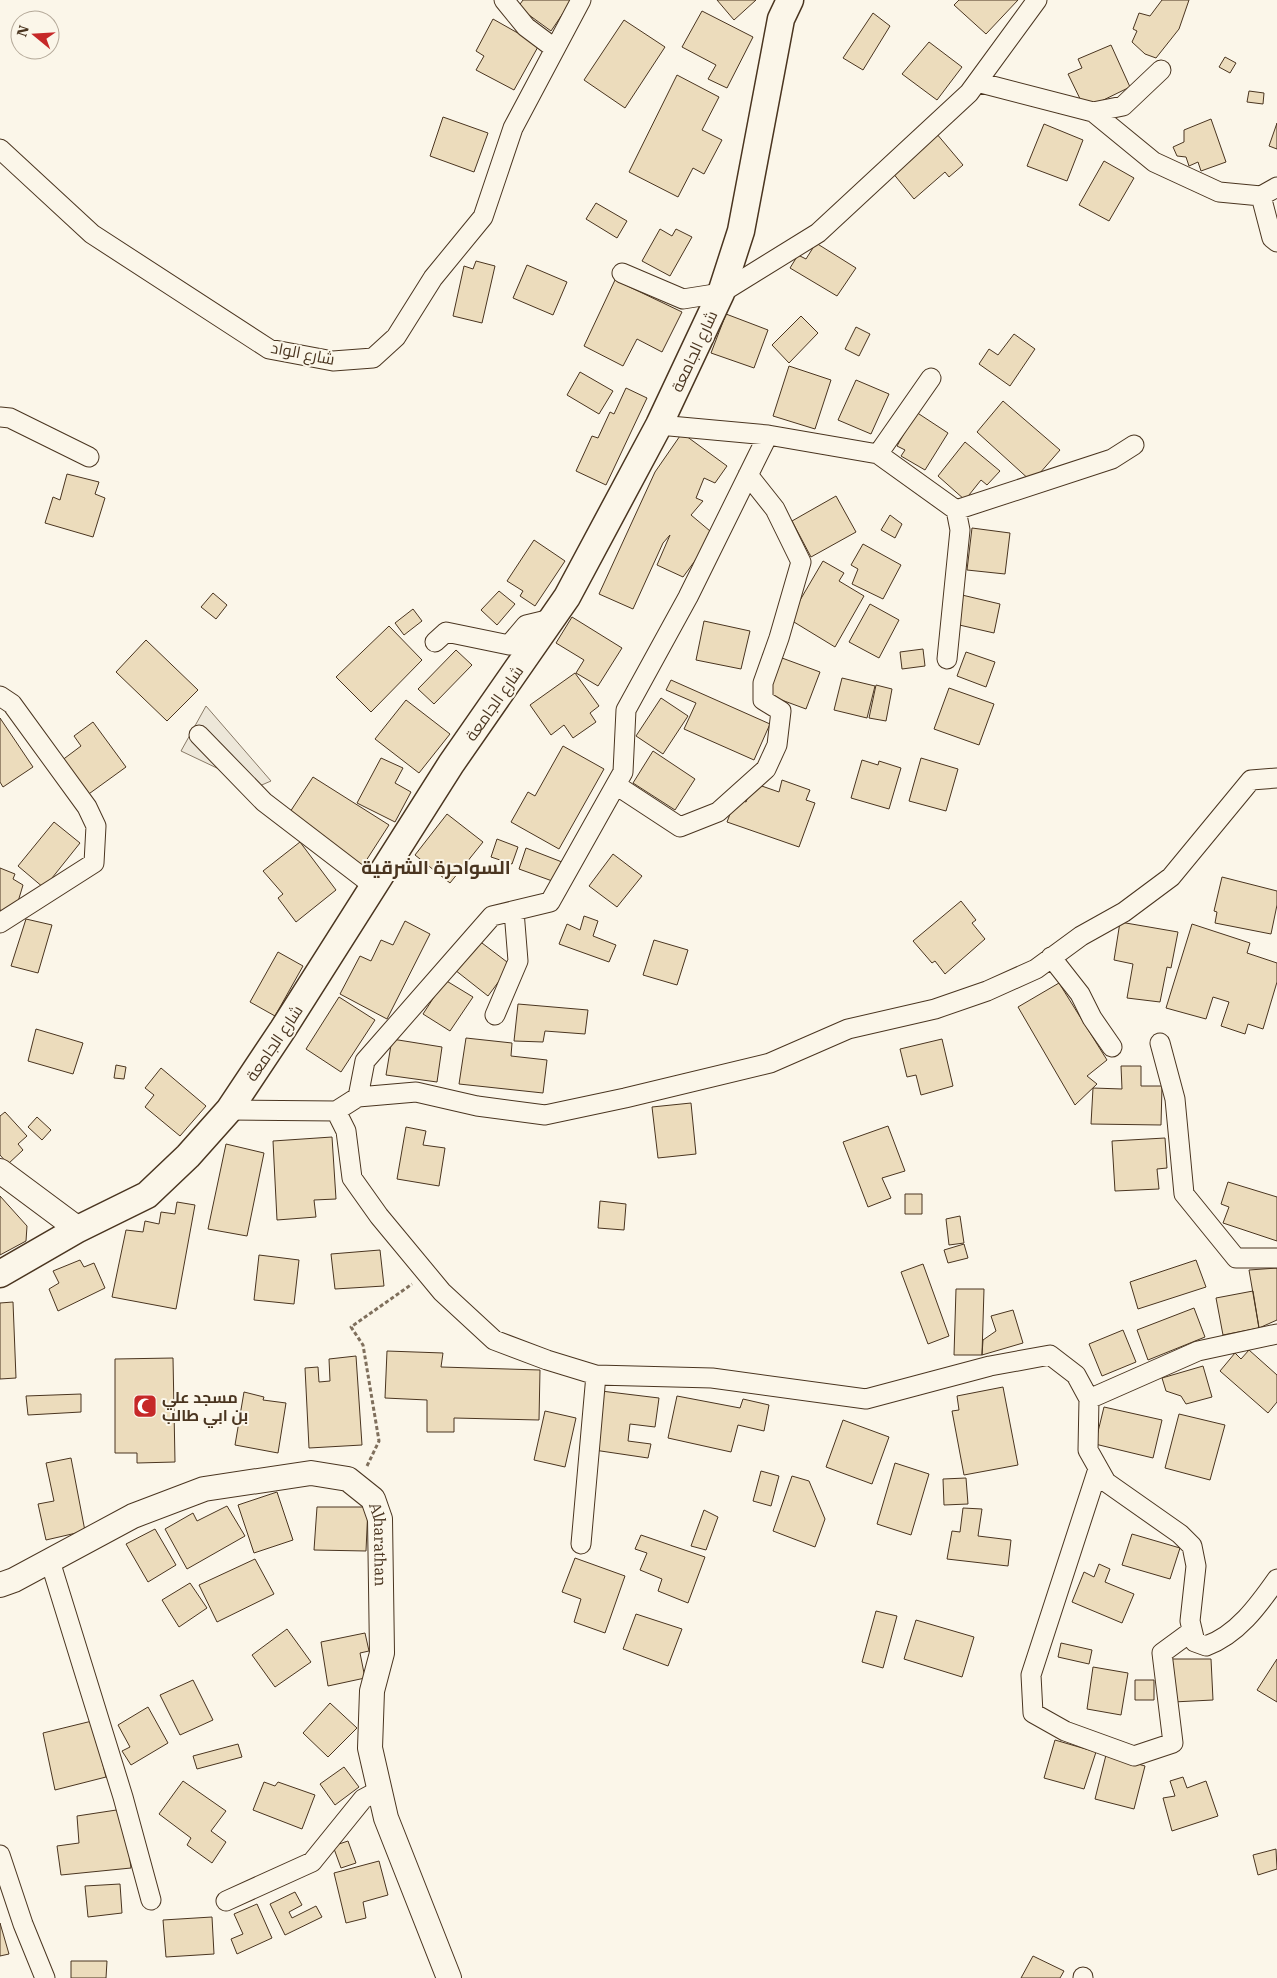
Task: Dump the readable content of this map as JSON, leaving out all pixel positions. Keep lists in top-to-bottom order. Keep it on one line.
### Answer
{"streets":{"main road":["شارع الجامعة"],"street":["شارع الواد","Alharathan"]},"districts":["السواحرة الشرقية"],"places":{"mosque":["مسجد علي بن ابي طالب"]},"north":"left"}
